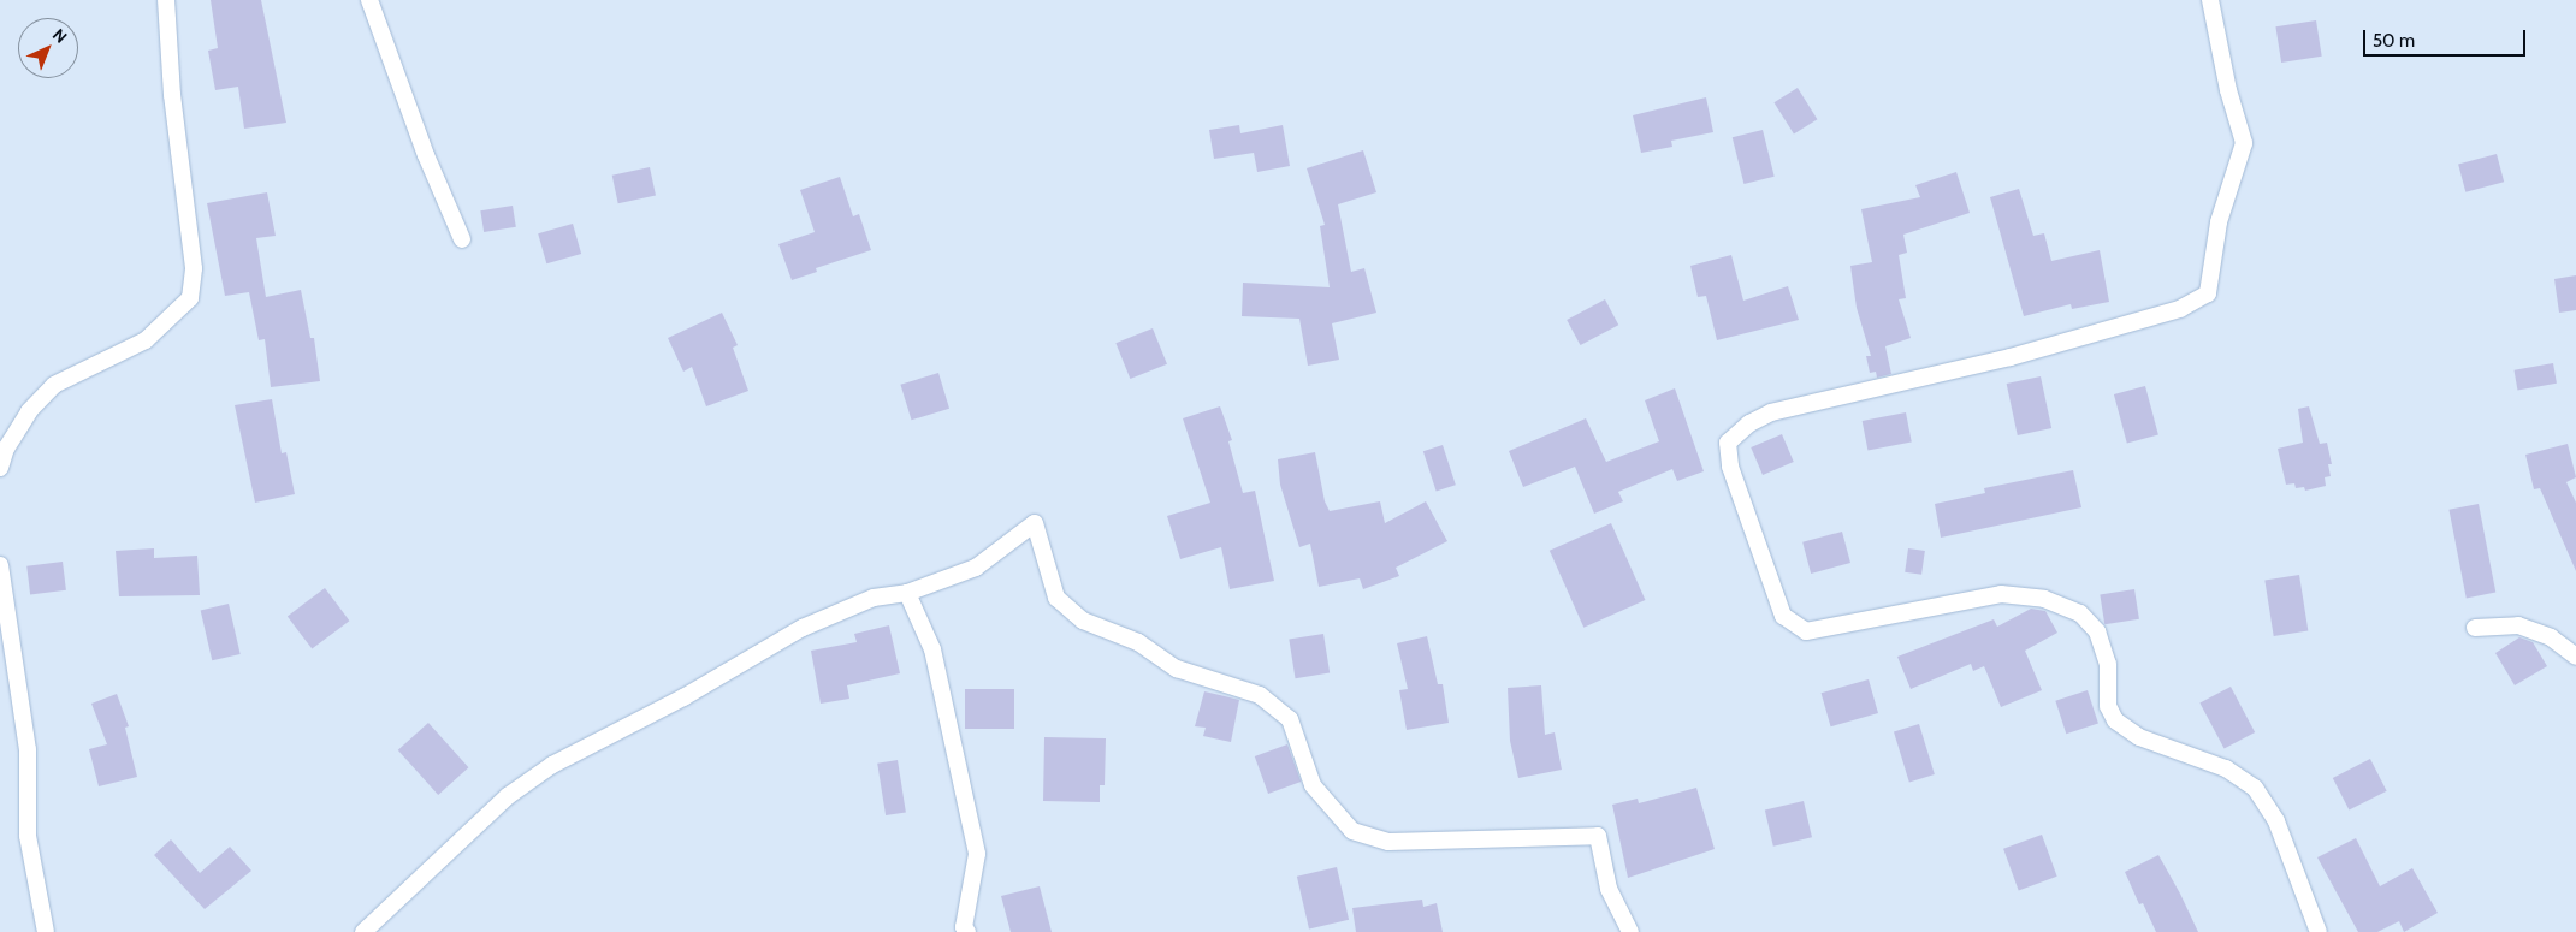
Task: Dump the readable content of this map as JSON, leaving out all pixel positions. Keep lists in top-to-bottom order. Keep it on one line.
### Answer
{"scale_bar":"50 m","north":"top right"}
